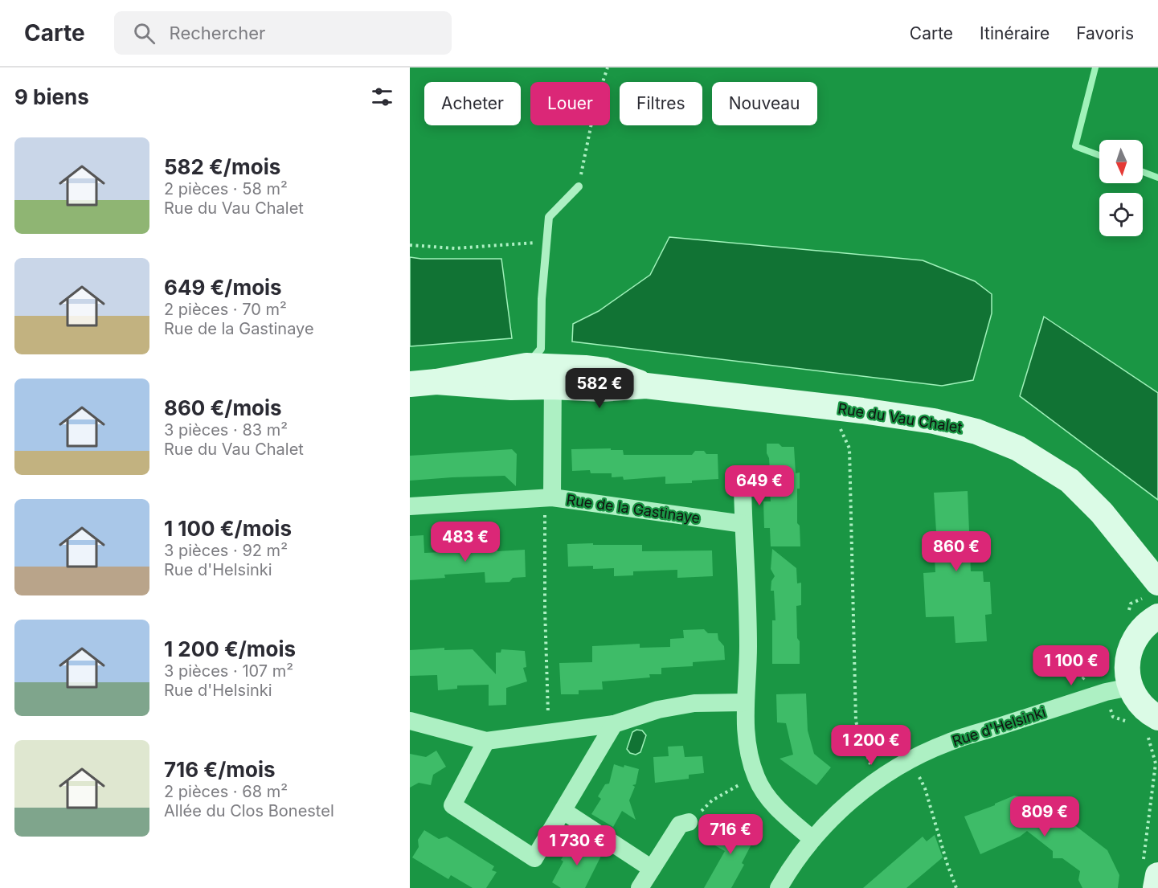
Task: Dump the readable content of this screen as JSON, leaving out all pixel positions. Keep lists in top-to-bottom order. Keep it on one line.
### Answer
{"streets":{"street":["Rue du Vau Chalet","Rue de la Gastinaye","Rue d'Helsinki"]},"crossings":[["Rue du Vau Chalet","Rue de la Gastinaye"]],"north":"bottom","page":{"header":"Carte","search":"Rechercher","nav":["Carte","Itinéraire","Favoris"],"heading":"9 biens","chip":["Acheter","Louer","Filtres","Nouveau"],"list":[{"name":"582 €/mois","note":"2 pièces · 58 m² · Rue du Vau Chalet"},{"name":"649 €/mois","note":"2 pièces · 70 m² · Rue de la Gastinaye"},{"name":"860 €/mois","note":"3 pièces · 83 m² · Rue du Vau Chalet"},{"name":"1 100 €/mois","note":"3 pièces · 92 m² · Rue d'Helsinki"},{"name":"1 200 €/mois","note":"3 pièces · 107 m² · Rue d'Helsinki"},{"name":"716 €/mois","note":"2 pièces · 68 m² · Allée du Clos Bonestel"}],"price":["582 €","649 €","483 €","860 €","1 100 €","1 200 €","809 €","716 €","1 730 €"]}}
